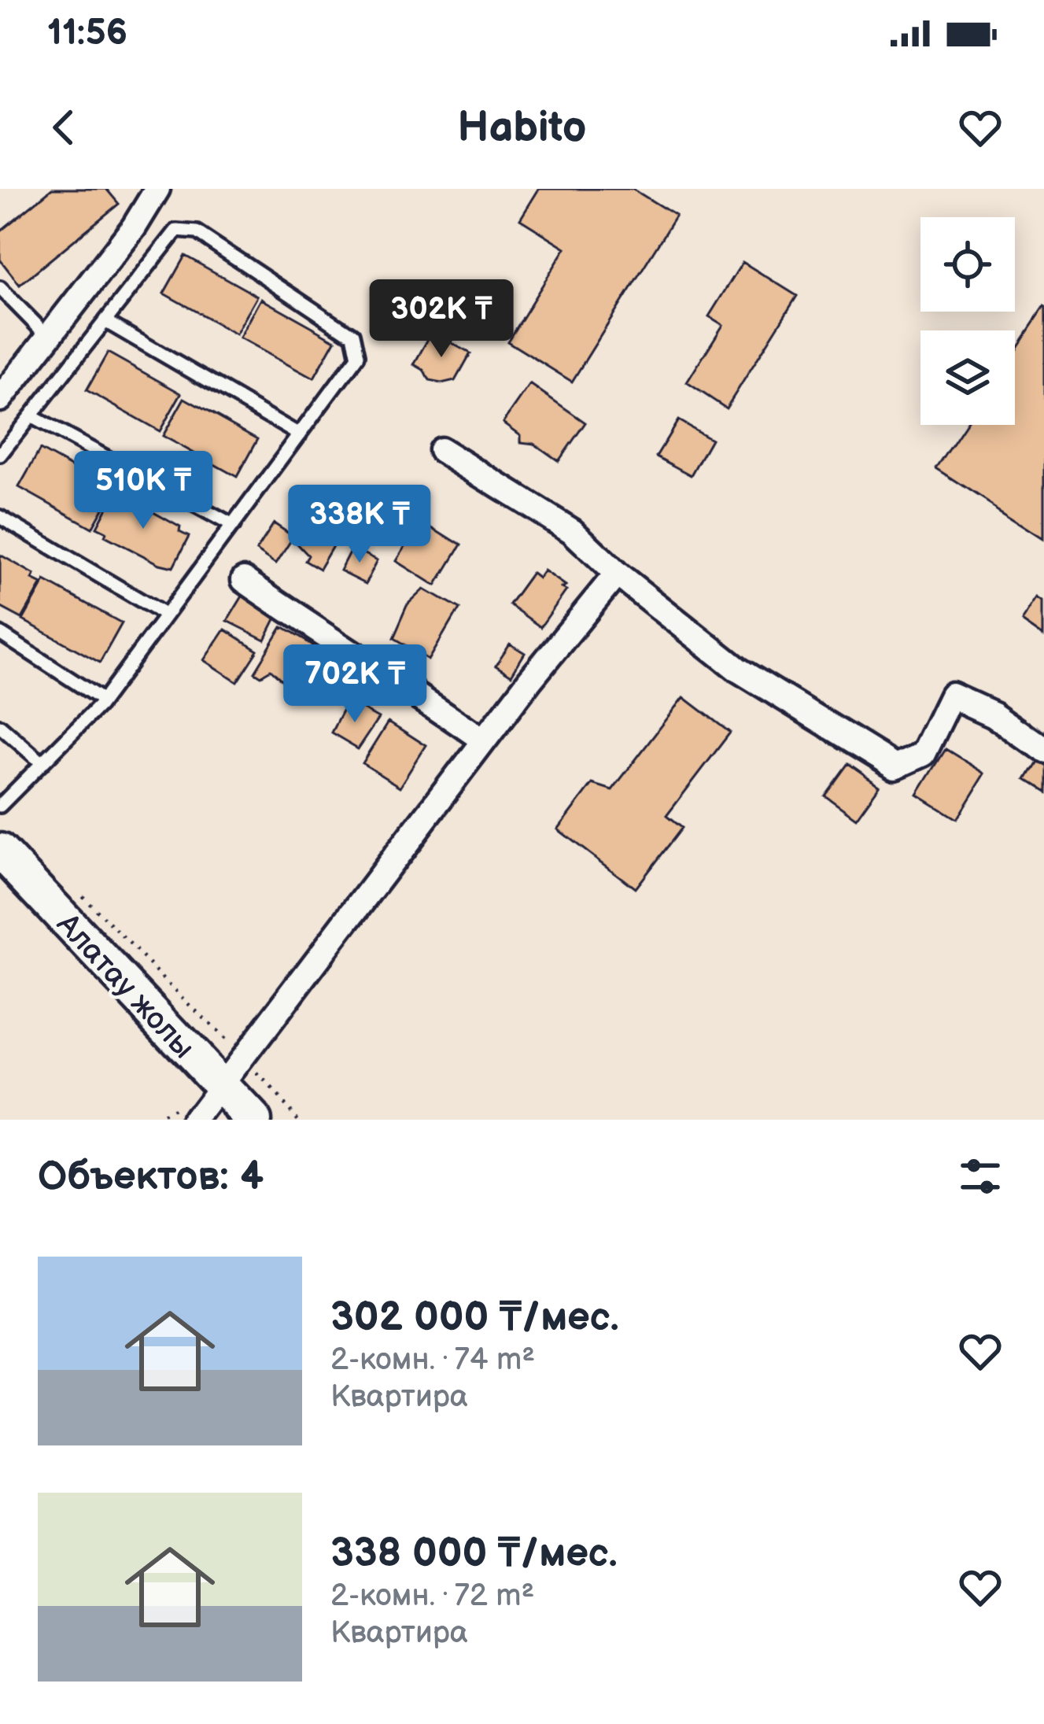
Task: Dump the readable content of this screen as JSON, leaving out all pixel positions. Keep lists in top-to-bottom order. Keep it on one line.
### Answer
{"streets":{"main road":["Алатау жолы"]},"page":{"status":"11:56","header":"Habito","price":["302K ₸","510K ₸","338K ₸","702K ₸"],"heading":"Объектов: 4","list":[{"name":"302 000 ₸/мес.","note":"2-комн. · 74 m² · Квартира"},{"name":"338 000 ₸/мес.","note":"2-комн. · 72 m² · Квартира"}]}}
